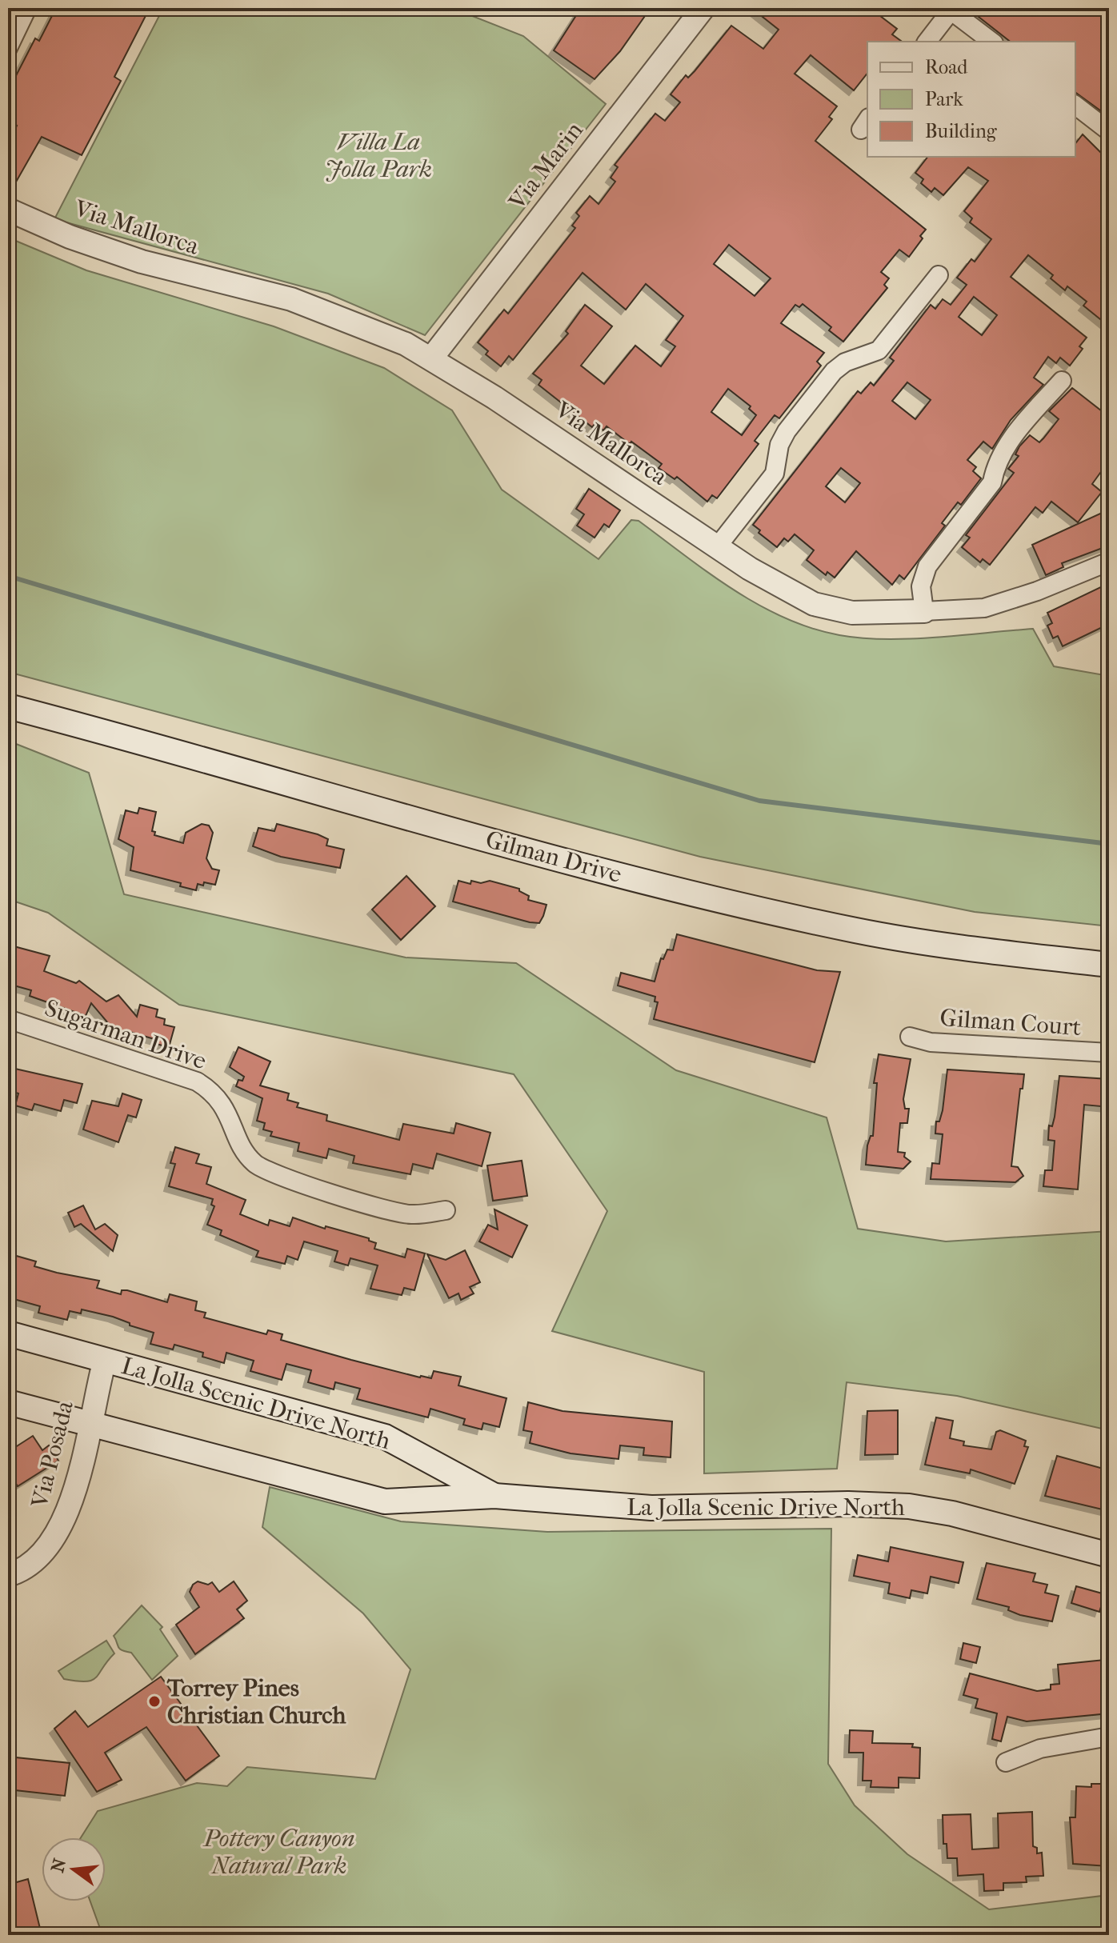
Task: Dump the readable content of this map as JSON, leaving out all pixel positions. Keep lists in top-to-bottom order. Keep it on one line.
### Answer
{"streets":{"main road":["Gilman Drive","La Jolla Scenic Drive North"],"street":["Via Marin","Via Mallorca","Gilman Court","Sugarman Drive","Via Posada"]},"crossings":[["Via Marin","Via Mallorca"],["La Jolla Scenic Drive North","Via Posada"]],"parks":["Villa La Jolla Park","Pottery Canyon Natural Park"],"places":["Torrey Pines Christian Church"],"legend":["Road","Park","Building"],"north":"left"}
